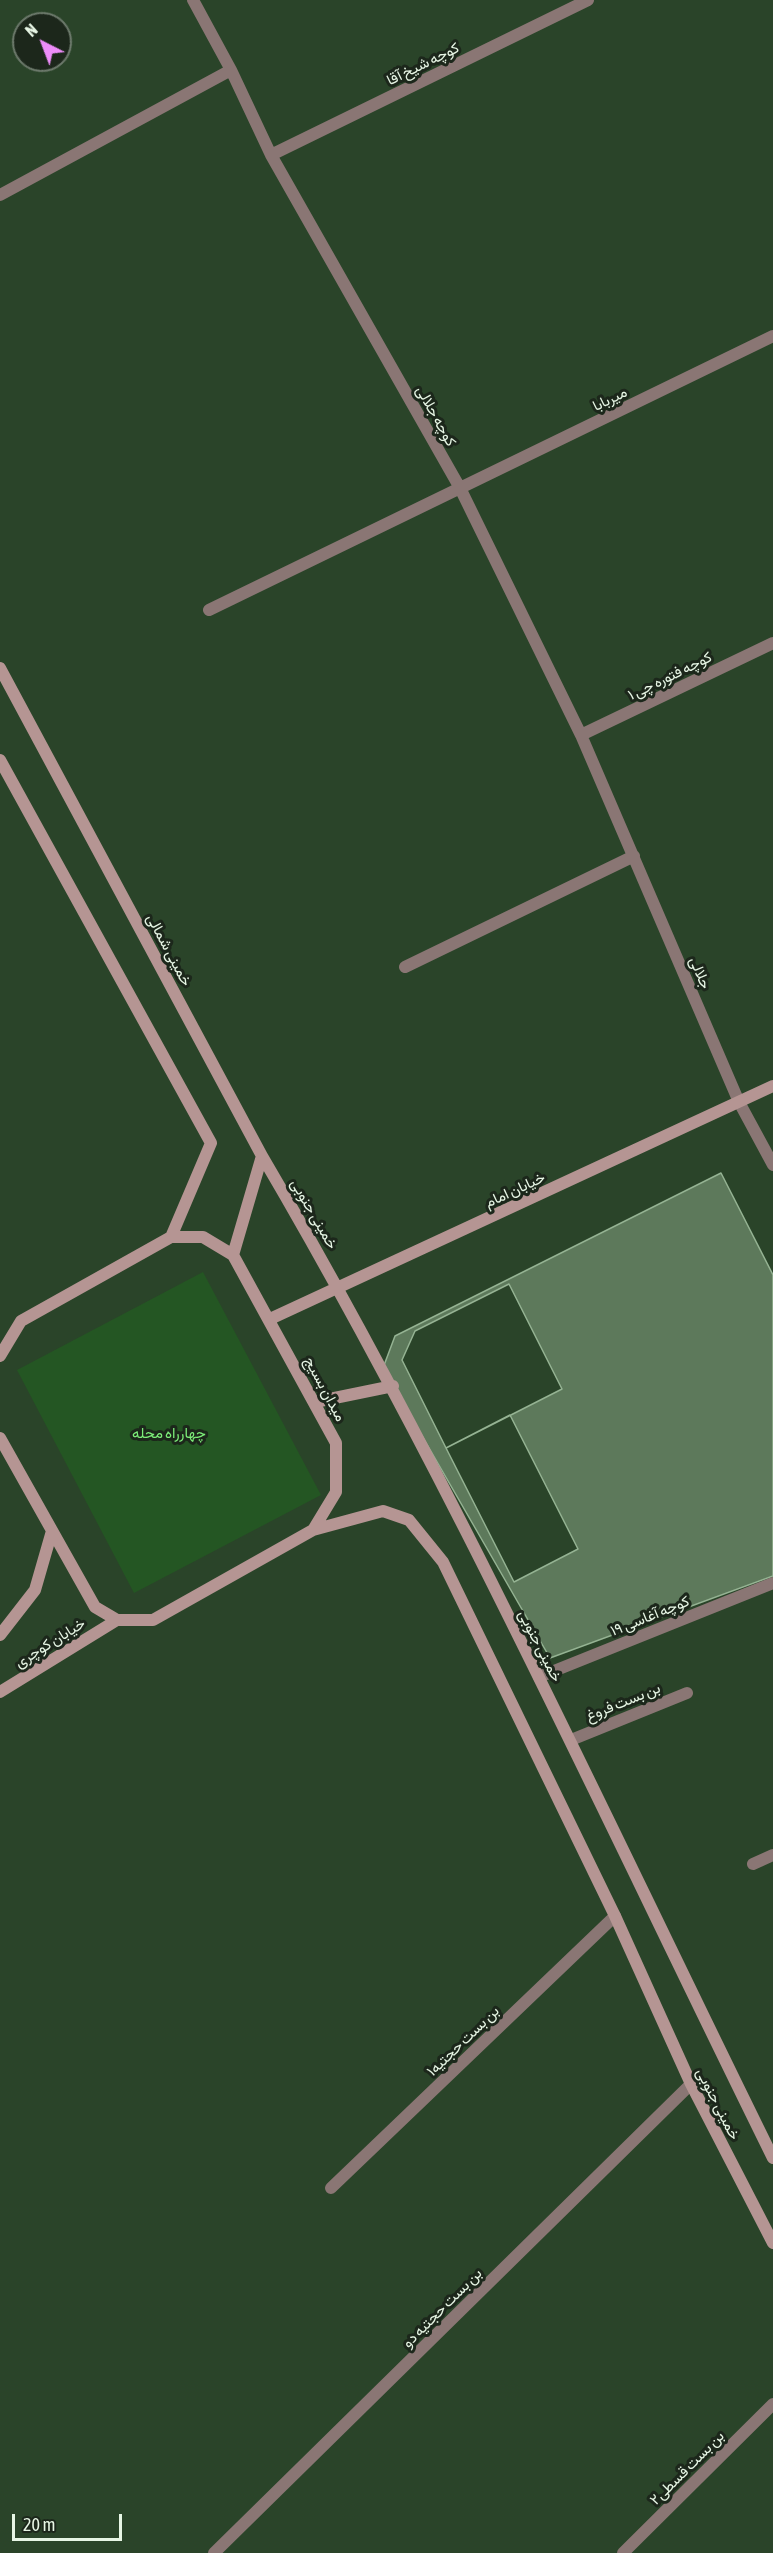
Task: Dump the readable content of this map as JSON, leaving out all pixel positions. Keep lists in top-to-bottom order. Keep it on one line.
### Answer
{"streets":{"main road":["خمینی شمالی","خیابان امام","خمینی جنوبی","میدان بسیج","خیابان کوچری"],"street":["کوچه شیخ آقا","میربابا","کوچه جلالی","کوچه فتوره چی ۱","جلالی","کوچه آغاسی ۱۹","بن بست فروغ","بن بست حجتیه۱","بن بست حجتیه دو","بن بست قسطی۲"]},"crossings":[["کوچه شیخ آقا","کوچه جلالی"],["میربابا","کوچه جلالی"],["کوچه جلالی","کوچه فتوره چی ۱"],["کوچه جلالی","جلالی"],["خمینی شمالی","خمینی جنوبی"],["جلالی","خیابان امام"],["خیابان امام","خمینی جنوبی"],["خیابان امام","میدان بسیج"],["خمینی جنوبی","میدان بسیج"],["خمینی جنوبی","کوچه آغاسی ۱۹"],["خمینی جنوبی","بن بست فروغ"],["خمینی جنوبی","بن بست حجتیه۱"],["خمینی جنوبی","بن بست حجتیه دو"],["میدان بسیج","خیابان کوچری"]],"parks":["چهارراه محله"],"scale_bar":"20 m","north":"top left"}
